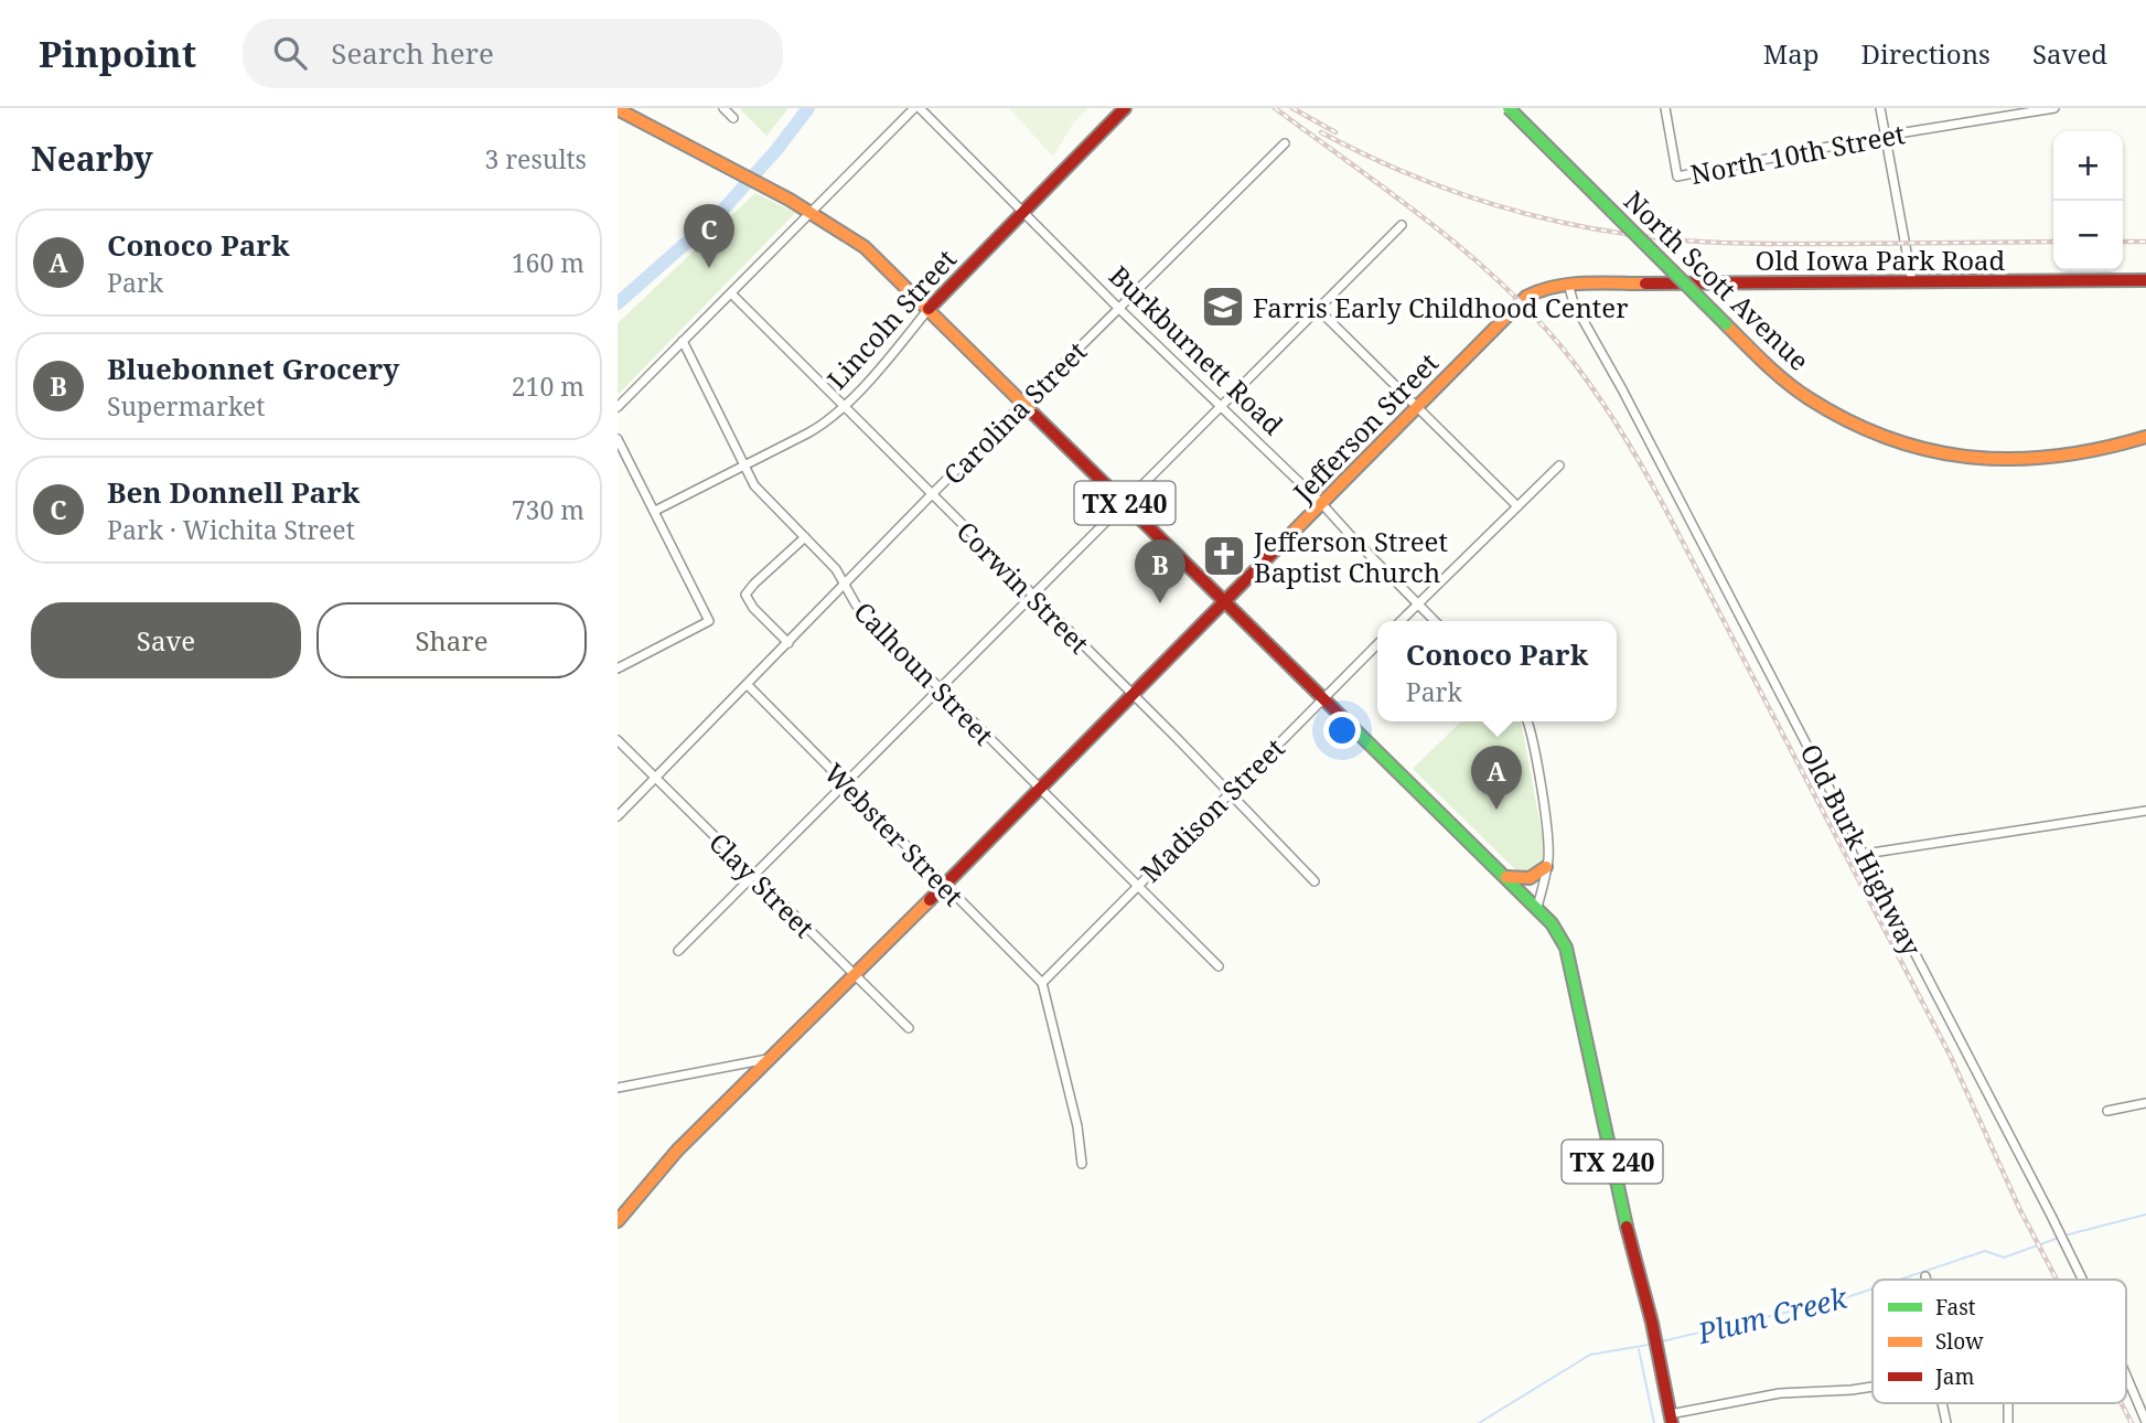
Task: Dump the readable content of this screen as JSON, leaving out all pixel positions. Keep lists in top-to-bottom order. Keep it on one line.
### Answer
{"streets":{"main road":["Old Iowa Park Road","North Scott Avenue","Lincoln Street","Jefferson Street","TX 240"],"street":["North 10th Street","Burkburnett Road","Carolina Street","Corwin Street","Calhoun Street","Madison Street","Webster Street","Old Burk Highway","Clay Street"]},"crossings":[["Old Iowa Park Road","Jefferson Street"],["Old Iowa Park Road","Old Burk Highway"],["Lincoln Street","Burkburnett Road"],["Lincoln Street","TX 240"],["Lincoln Street","Corwin Street"],["Lincoln Street","Calhoun Street"],["Burkburnett Road","Carolina Street"],["Burkburnett Road","Jefferson Street"],["Carolina Street","TX 240"],["Carolina Street","Corwin Street"],["Carolina Street","Calhoun Street"],["Carolina Street","Webster Street"],["Carolina Street","Clay Street"],["Jefferson Street","TX 240"],["Jefferson Street","Corwin Street"],["Jefferson Street","Calhoun Street"],["Jefferson Street","Webster Street"],["Jefferson Street","Old Burk Highway"],["Jefferson Street","Clay Street"],["TX 240","Madison Street"],["Corwin Street","Madison Street"],["Calhoun Street","Madison Street"],["Madison Street","Webster Street"]],"water":["Plum Creek"],"places":{"school or university":["Farris Early Childhood Center"],"church":["Jefferson Street Baptist Church"]},"legend":["Fast","Slow","Jam"],"page":{"header":"Pinpoint","search":"Search here","nav":["Map","Directions","Saved"],"heading":["Nearby","3 results"],"map_buttons":["+","−"],"pins":["C","B","A"],"list":[{"mark":"A","name":"Conoco Park","note":"Park","value":"160 m"},{"mark":"B","name":"Bluebonnet Grocery","note":"Supermarket","value":"210 m"},{"mark":"C","name":"Ben Donnell Park","note":"Park · Wichita Street","value":"730 m"}],"buttons":["Save","Share"],"popup":["Conoco Park","Park"]}}
